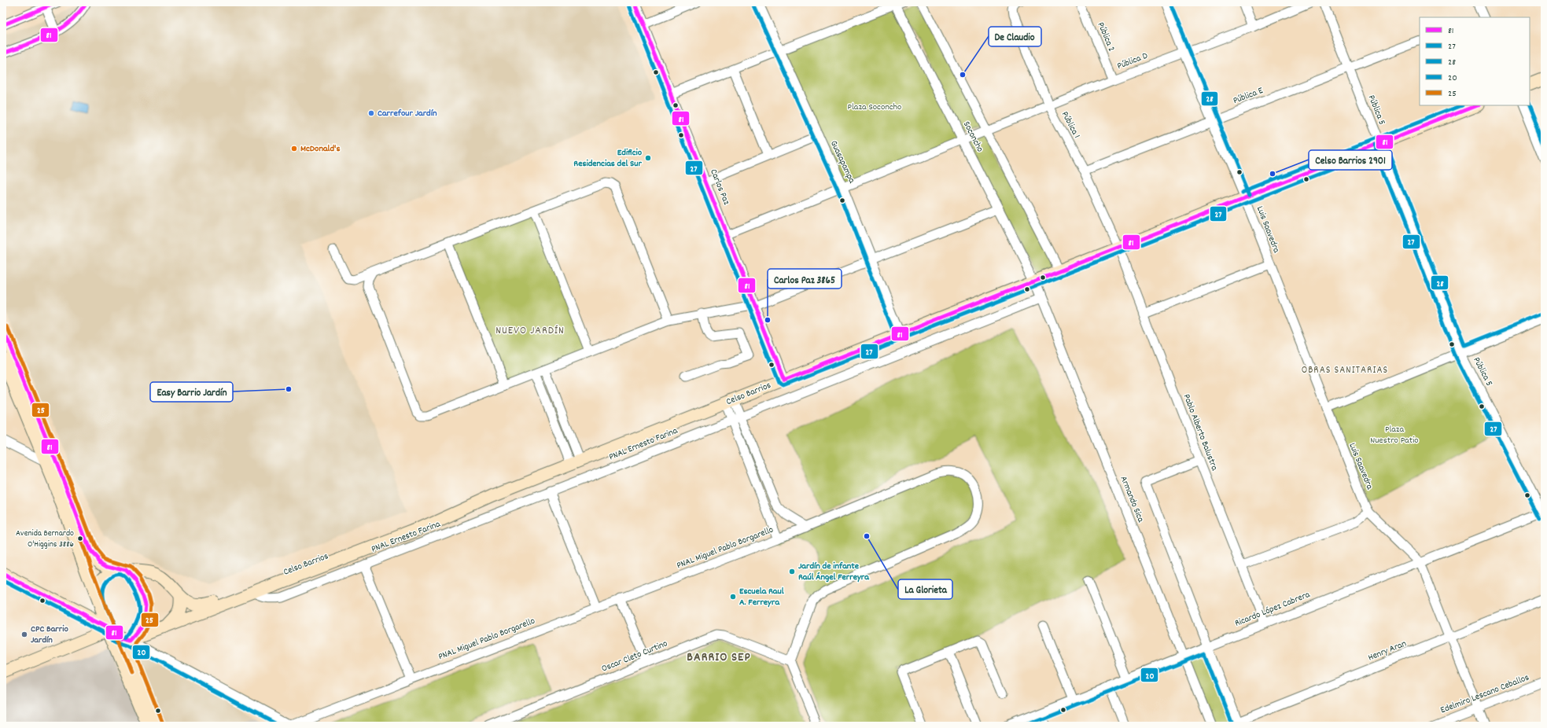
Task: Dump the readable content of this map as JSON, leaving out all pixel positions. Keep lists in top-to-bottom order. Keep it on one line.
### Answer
{"streets":{"main road":["Celso Barrios"],"street":["Pública 2","Pública D","Pública E","Pública 5","Pública 1","Soconcho","Guasapampa","Carlos Paz","Luis Saavedra","Pablo Alberto Balustra","PNAL Ernesto Farina","Armando Sica","PNAL Miguel Pablo Borgarello","Ricardo López Cabrera","Henry Aran","Oscar Cleto Curtino","Edelmiro Lescano Ceballos"]},"crossings":[["Pública 2","Pública D"],["Pública D","Pública 1"],["Pública D","Soconcho"],["Pública D","Guasapampa"],["Pública D","Carlos Paz"],["Pública D","Luis Saavedra"],["Pública E","Pública 5"],["Pública E","Pública 1"],["Pública E","Luis Saavedra"],["Pública 5","Celso Barrios"],["Pública 5","Ricardo López Cabrera"],["Pública 1","Celso Barrios"],["Pública 1","Pablo Alberto Balustra"],["Soconcho","Celso Barrios"],["Soconcho","Armando Sica"],["Guasapampa","Celso Barrios"],["Carlos Paz","Celso Barrios"],["Luis Saavedra","Celso Barrios"],["Luis Saavedra","Ricardo López Cabrera"],["Luis Saavedra","Henry Aran"],["Luis Saavedra","Edelmiro Lescano Ceballos"],["Celso Barrios","Pablo Alberto Balustra"],["Celso Barrios","PNAL Ernesto Farina"],["Celso Barrios","Armando Sica"],["Pablo Alberto Balustra","Armando Sica"],["Pablo Alberto Balustra","Ricardo López Cabrera"],["PNAL Ernesto Farina","Armando Sica"],["Armando Sica","Ricardo López Cabrera"],["Armando Sica","Henry Aran"],["PNAL Miguel Pablo Borgarello","Oscar Cleto Curtino"]],"districts":["NUEVO JARDÍN","OBRAS SANITARIAS","BARRIO SEP"],"parks":["Plaza Soconcho","Plaza Nuestro Patio"],"places":["De Claudio","Carrefour Jardín","McDonald's","Edificio Residencias del Sur","Celso Barrios 2901","Carlos Paz 3865","Easy Barrio Jardín","La Glorieta","Avenida Bernardo O'Higgins 3886","Jardín de infante Raúl Ángel Ferreyra","Escuela Raul A. Ferreyra","CPC Barrio Jardín"],"lines":["transit line 81","transit line 28","transit line 27","transit line 25","transit line 20"],"legend":["81","27","28","20","25"]}
